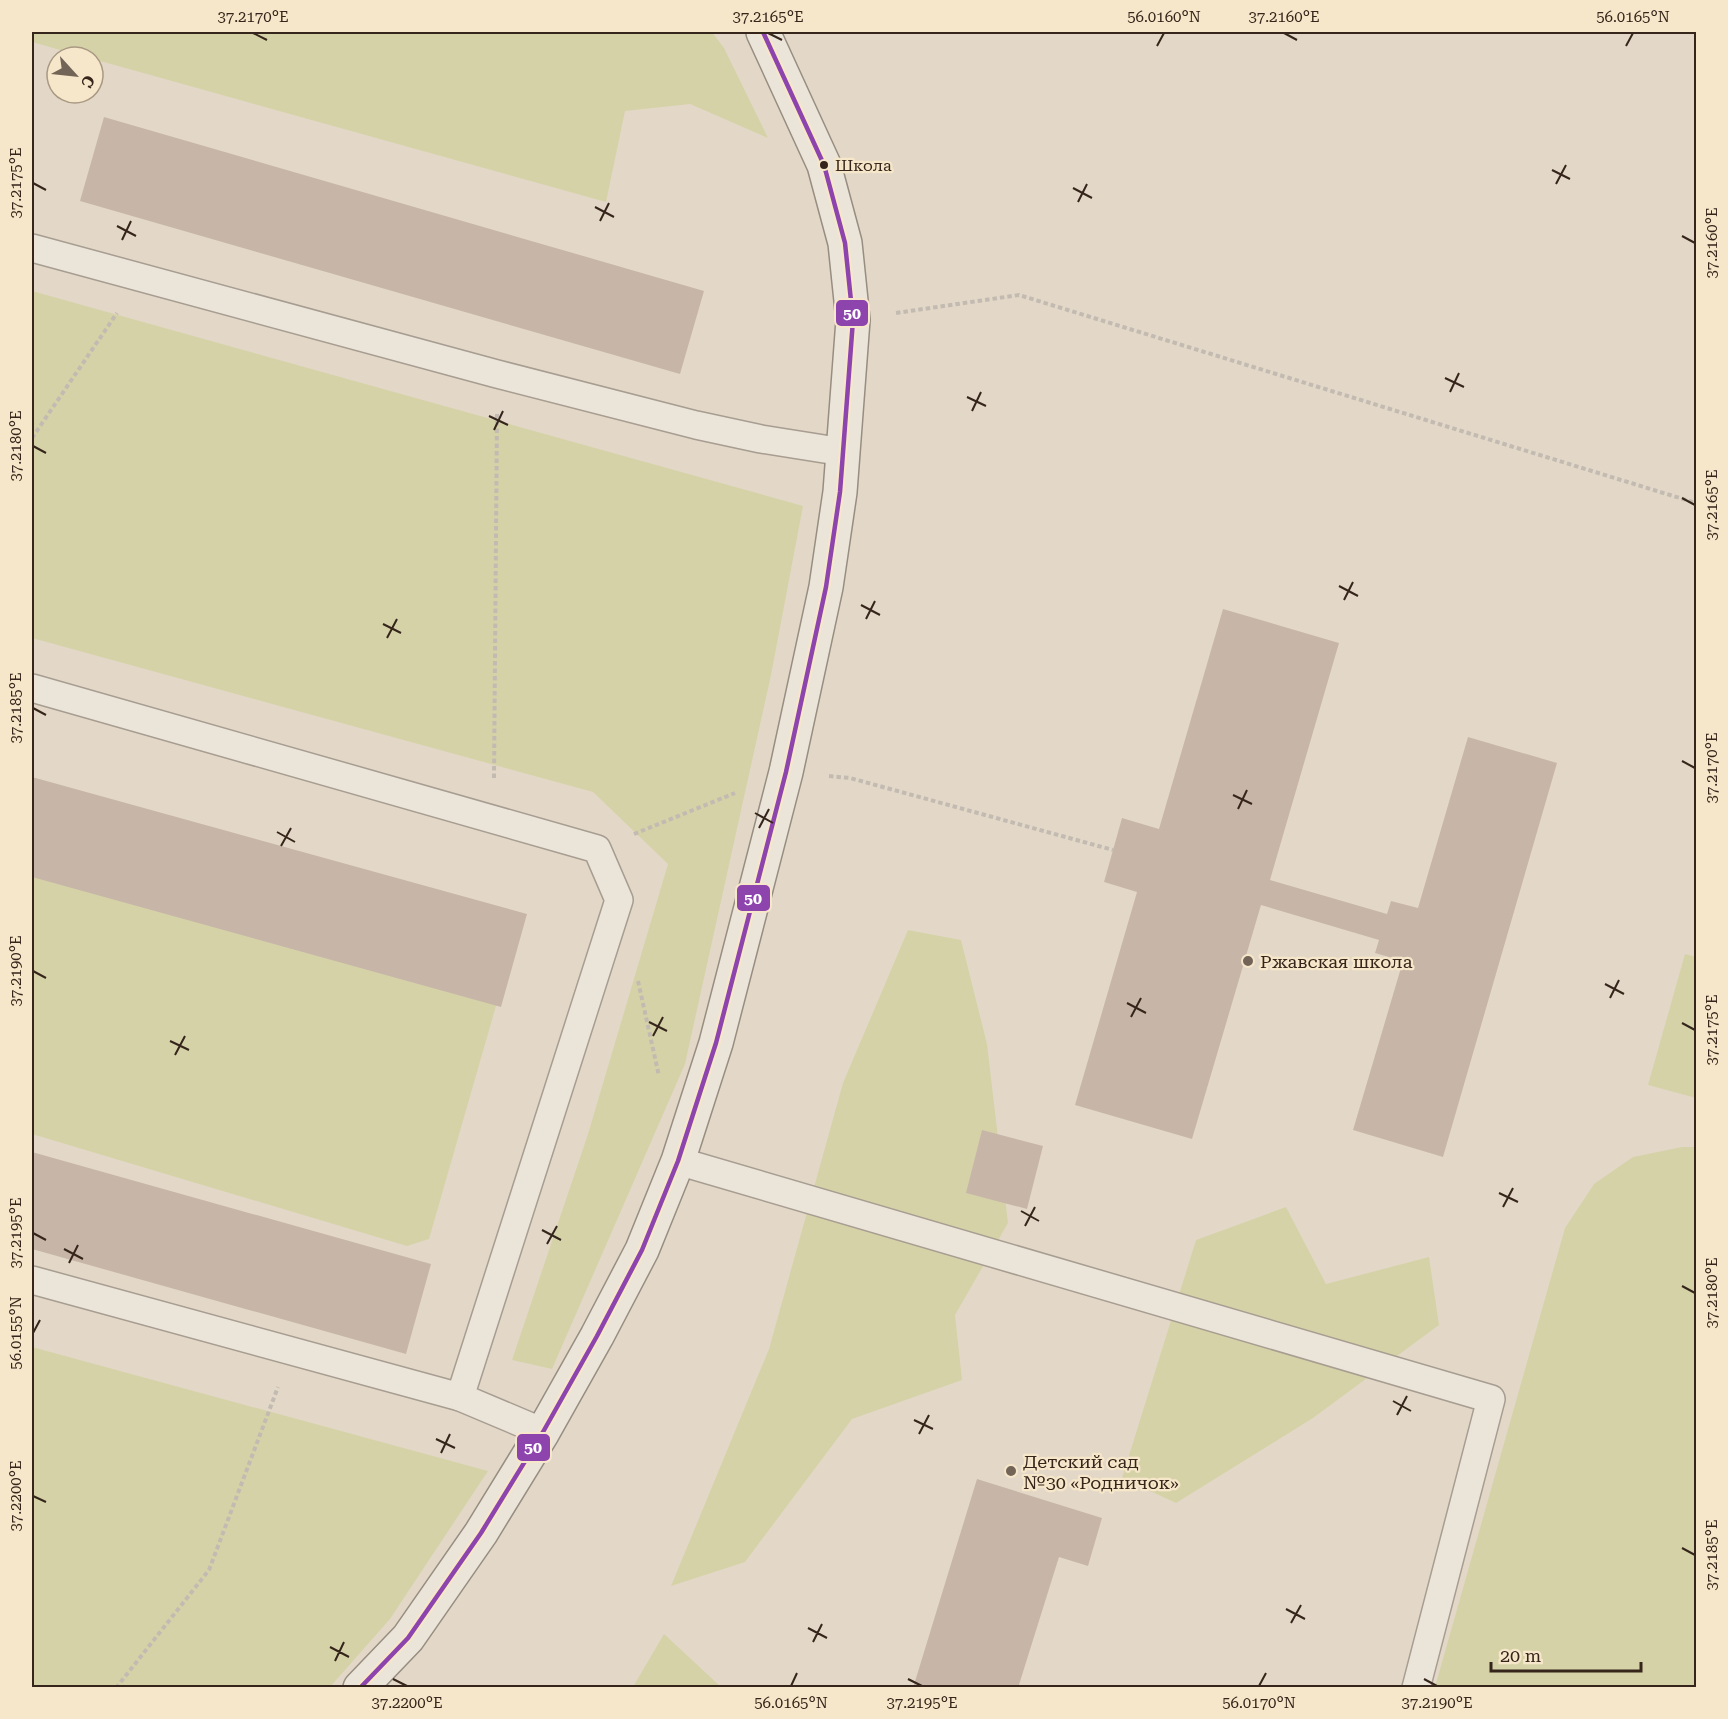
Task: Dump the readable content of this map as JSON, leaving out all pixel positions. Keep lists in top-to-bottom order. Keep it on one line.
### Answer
{"places":["Школа","Ржавская школа","Детский сад №30 «Родничок»"],"lines":["transit line 50"],"scale_bar":"20 m","north":"bottom right","coordinates":["37.2170°E","37.2165°E","56.0160°N","37.2160°E","56.0165°N","37.2175°E","37.2180°E","37.2185°E","37.2190°E","37.2195°E","56.0155°N","37.2200°E","56.0170°N"]}
